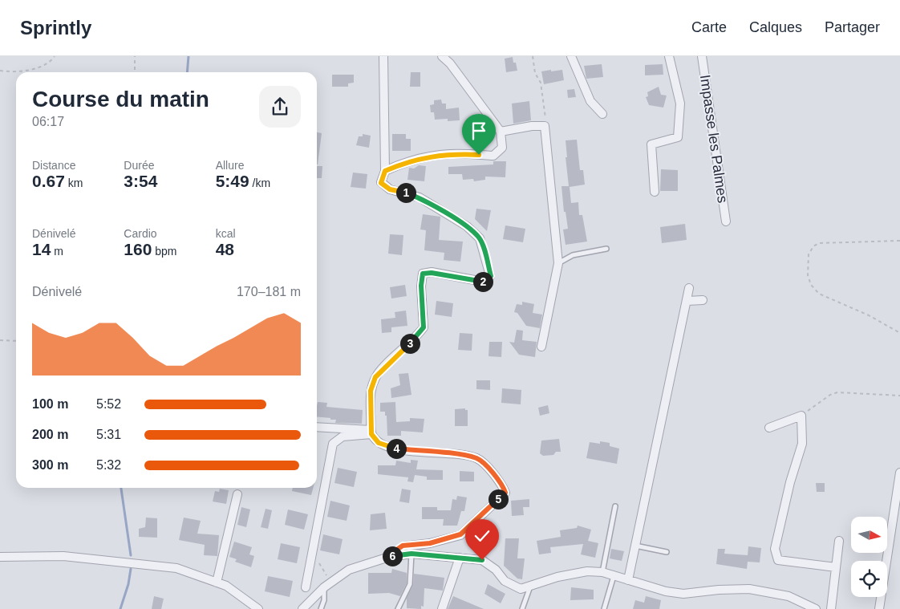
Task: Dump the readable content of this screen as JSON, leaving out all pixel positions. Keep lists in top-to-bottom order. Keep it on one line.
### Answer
{"streets":{"street":["Impasse les Palmes"]},"north":"right","page":{"header":"Sprintly","nav":["Carte","Calques","Partager"],"heading":["Course du matin","06:17"],"stats":[["Distance","0.67 km"],["Durée","3:54"],["Allure","5:49 /km"],["Dénivelé","14 m"],["Cardio","160 bpm"],["kcal","48"]],"pins":["1","2","3","4","5","6"],"chart":["Dénivelé","170–181 m"],"list":[{"name":"100 m","note":"5:52"},{"name":"200 m","note":"5:31"},{"name":"300 m","note":"5:32"}]}}
